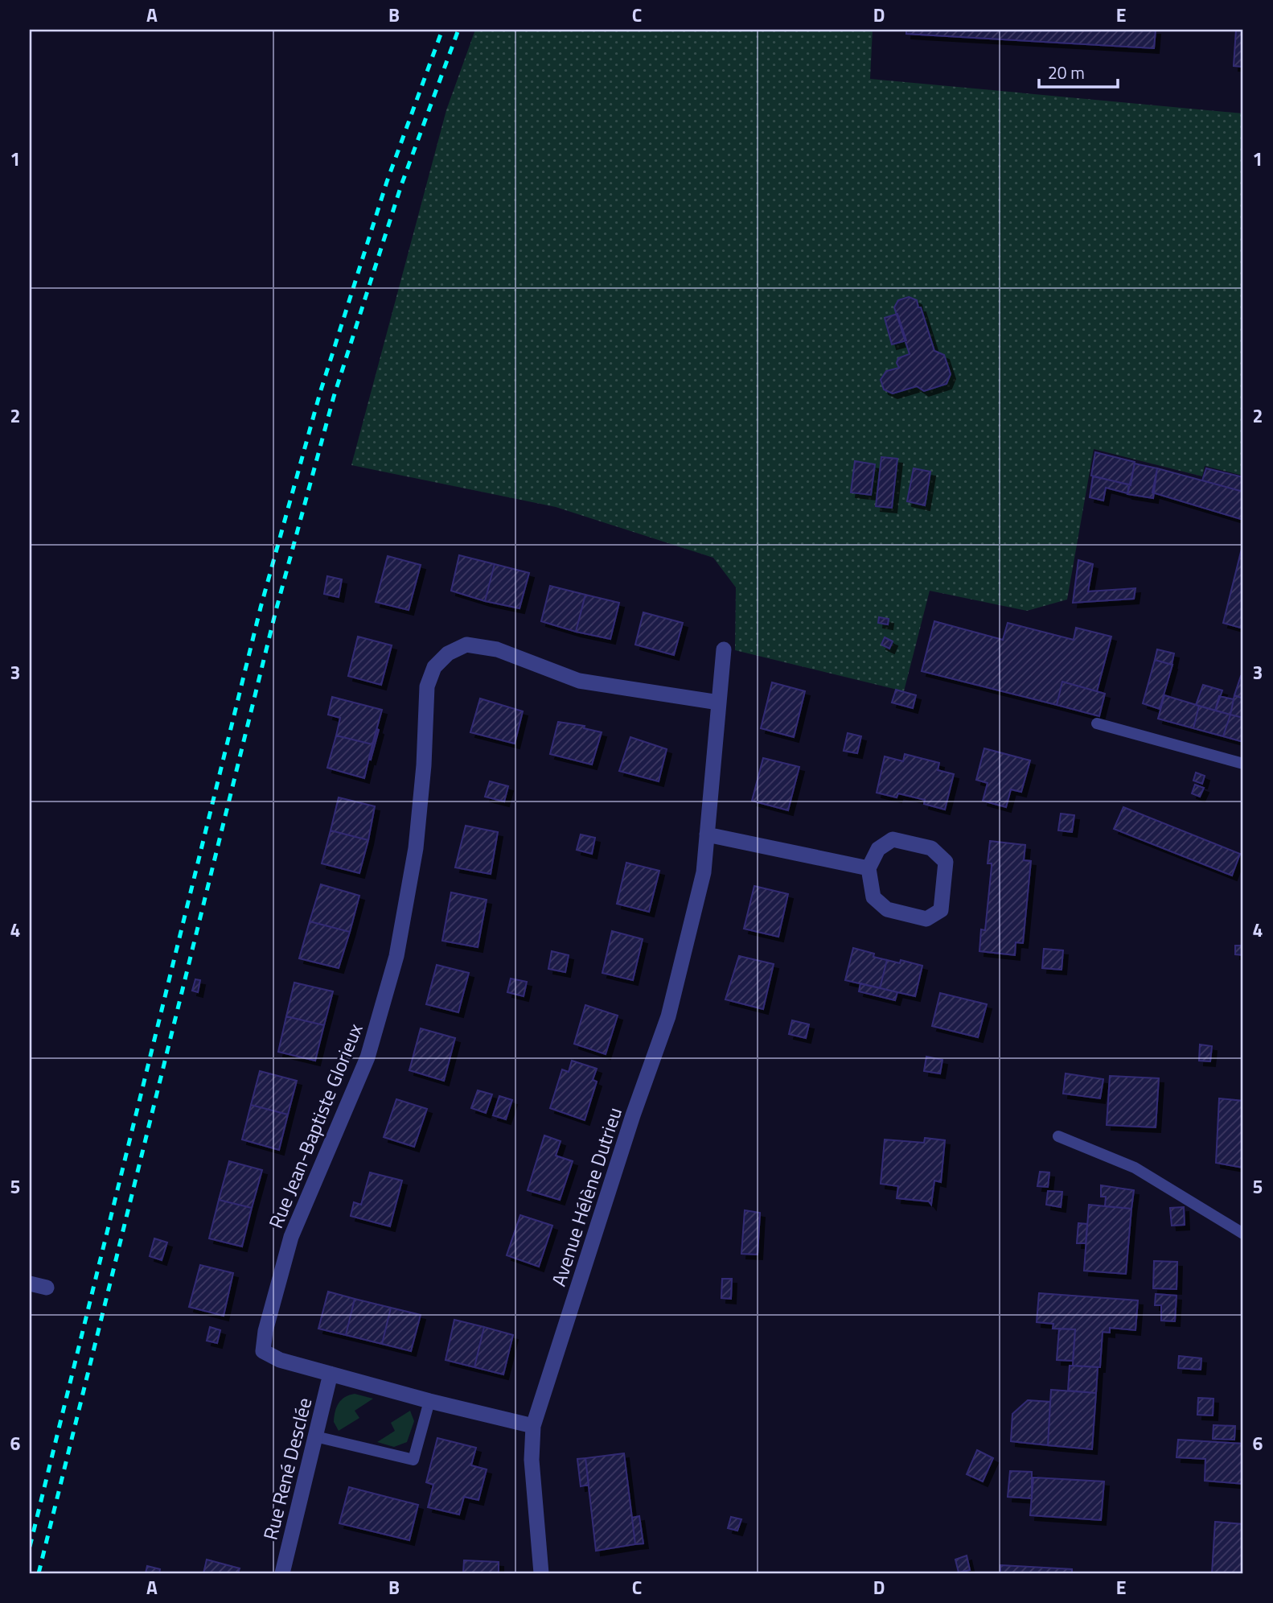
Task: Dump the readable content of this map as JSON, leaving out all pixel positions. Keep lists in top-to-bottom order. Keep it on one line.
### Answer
{"streets":{"street":["Rue Jean-Baptiste Glorieux","Avenue Hélène Dutrieu","Rue René Desclée"]},"crossings":[["Rue Jean-Baptiste Glorieux","Avenue Hélène Dutrieu"],["Rue Jean-Baptiste Glorieux","Rue René Desclée"]],"scale_bar":"20 m","grid":{"columns":["A","B","C","D","E"],"rows":["1","2","3","4","5","6"]}}
